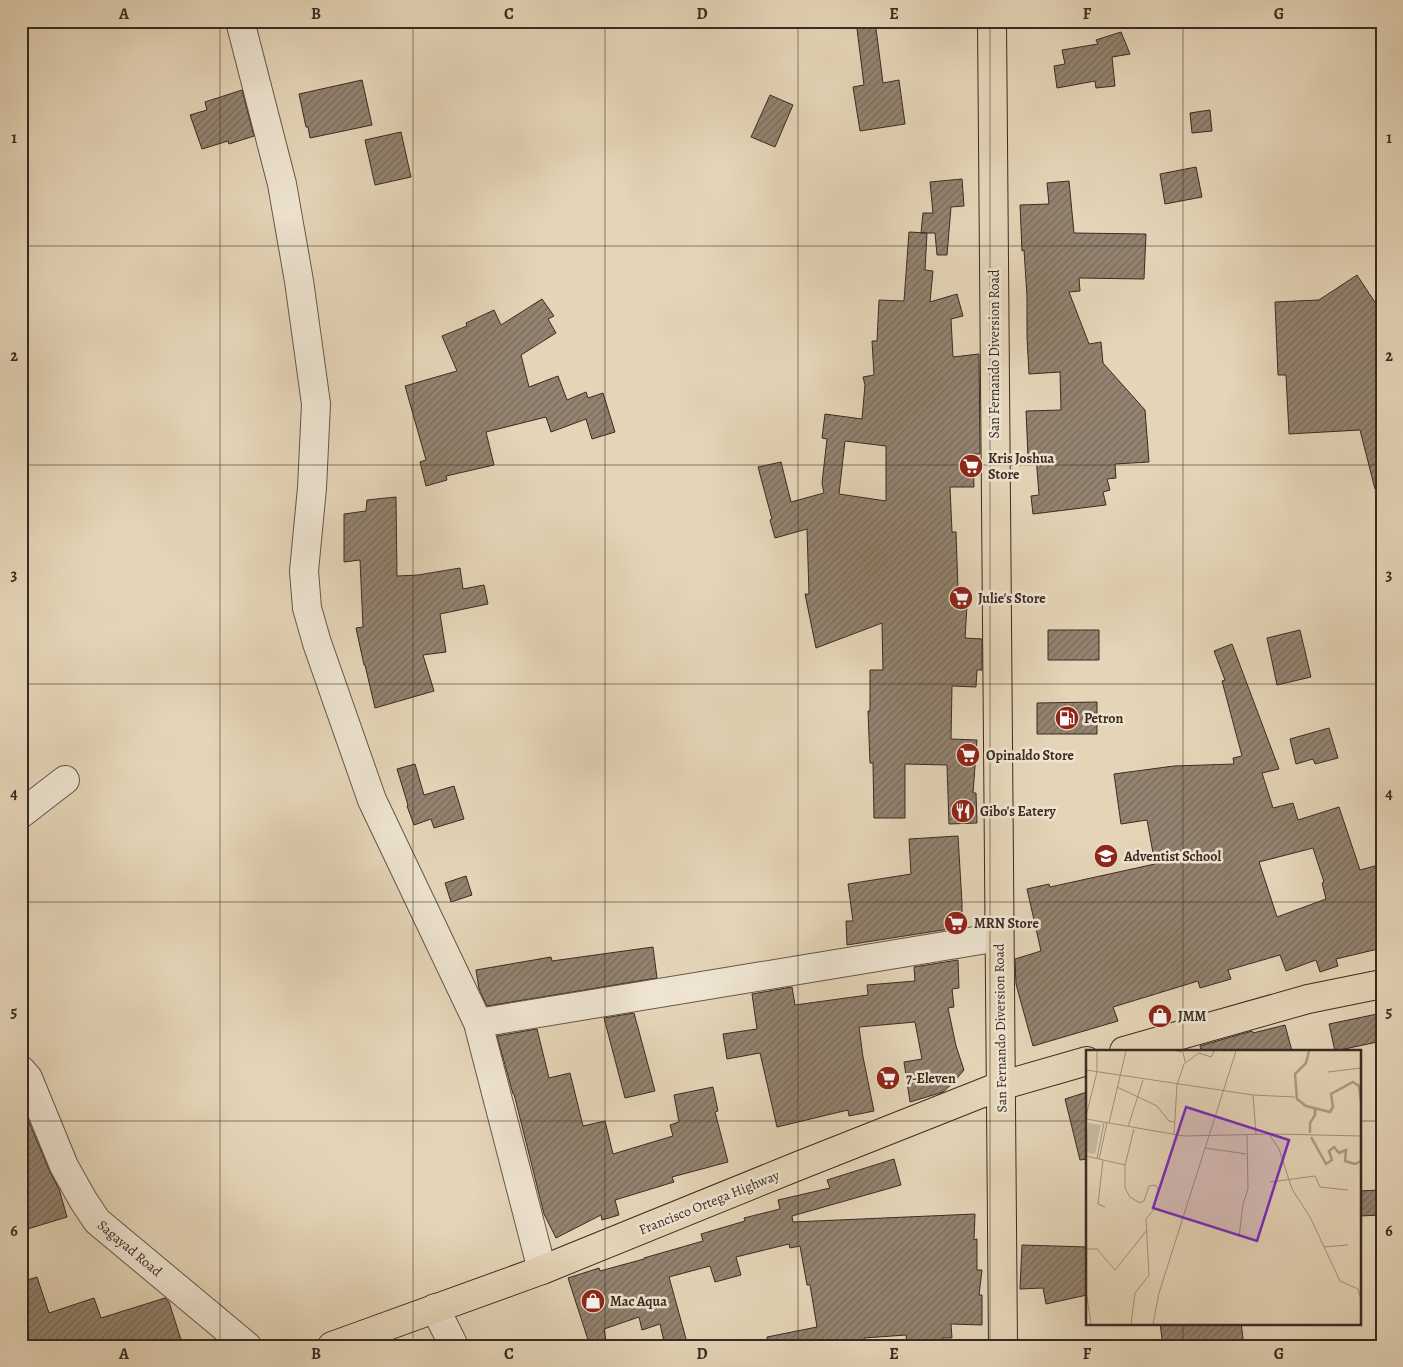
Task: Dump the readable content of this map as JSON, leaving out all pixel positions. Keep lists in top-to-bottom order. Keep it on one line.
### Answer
{"streets":{"main road":["San Fernando Diversion Road","Francisco Ortega Highway"],"street":["Sagayad Road"]},"crossings":[["San Fernando Diversion Road","Francisco Ortega Highway"]],"places":{"supermarket":["Kris Joshua Store","Julie's Store","Opinaldo Store","MRN Store","7-Eleven"],"fuel station":["Petron"],"restaurant":["Gibo's Eatery"],"school or university":["Adventist School"],"shop":["JMM","Mac Aqua"]},"grid":{"columns":["A","B","C","D","E","F","G"],"rows":["1","2","3","4","5","6"]}}
